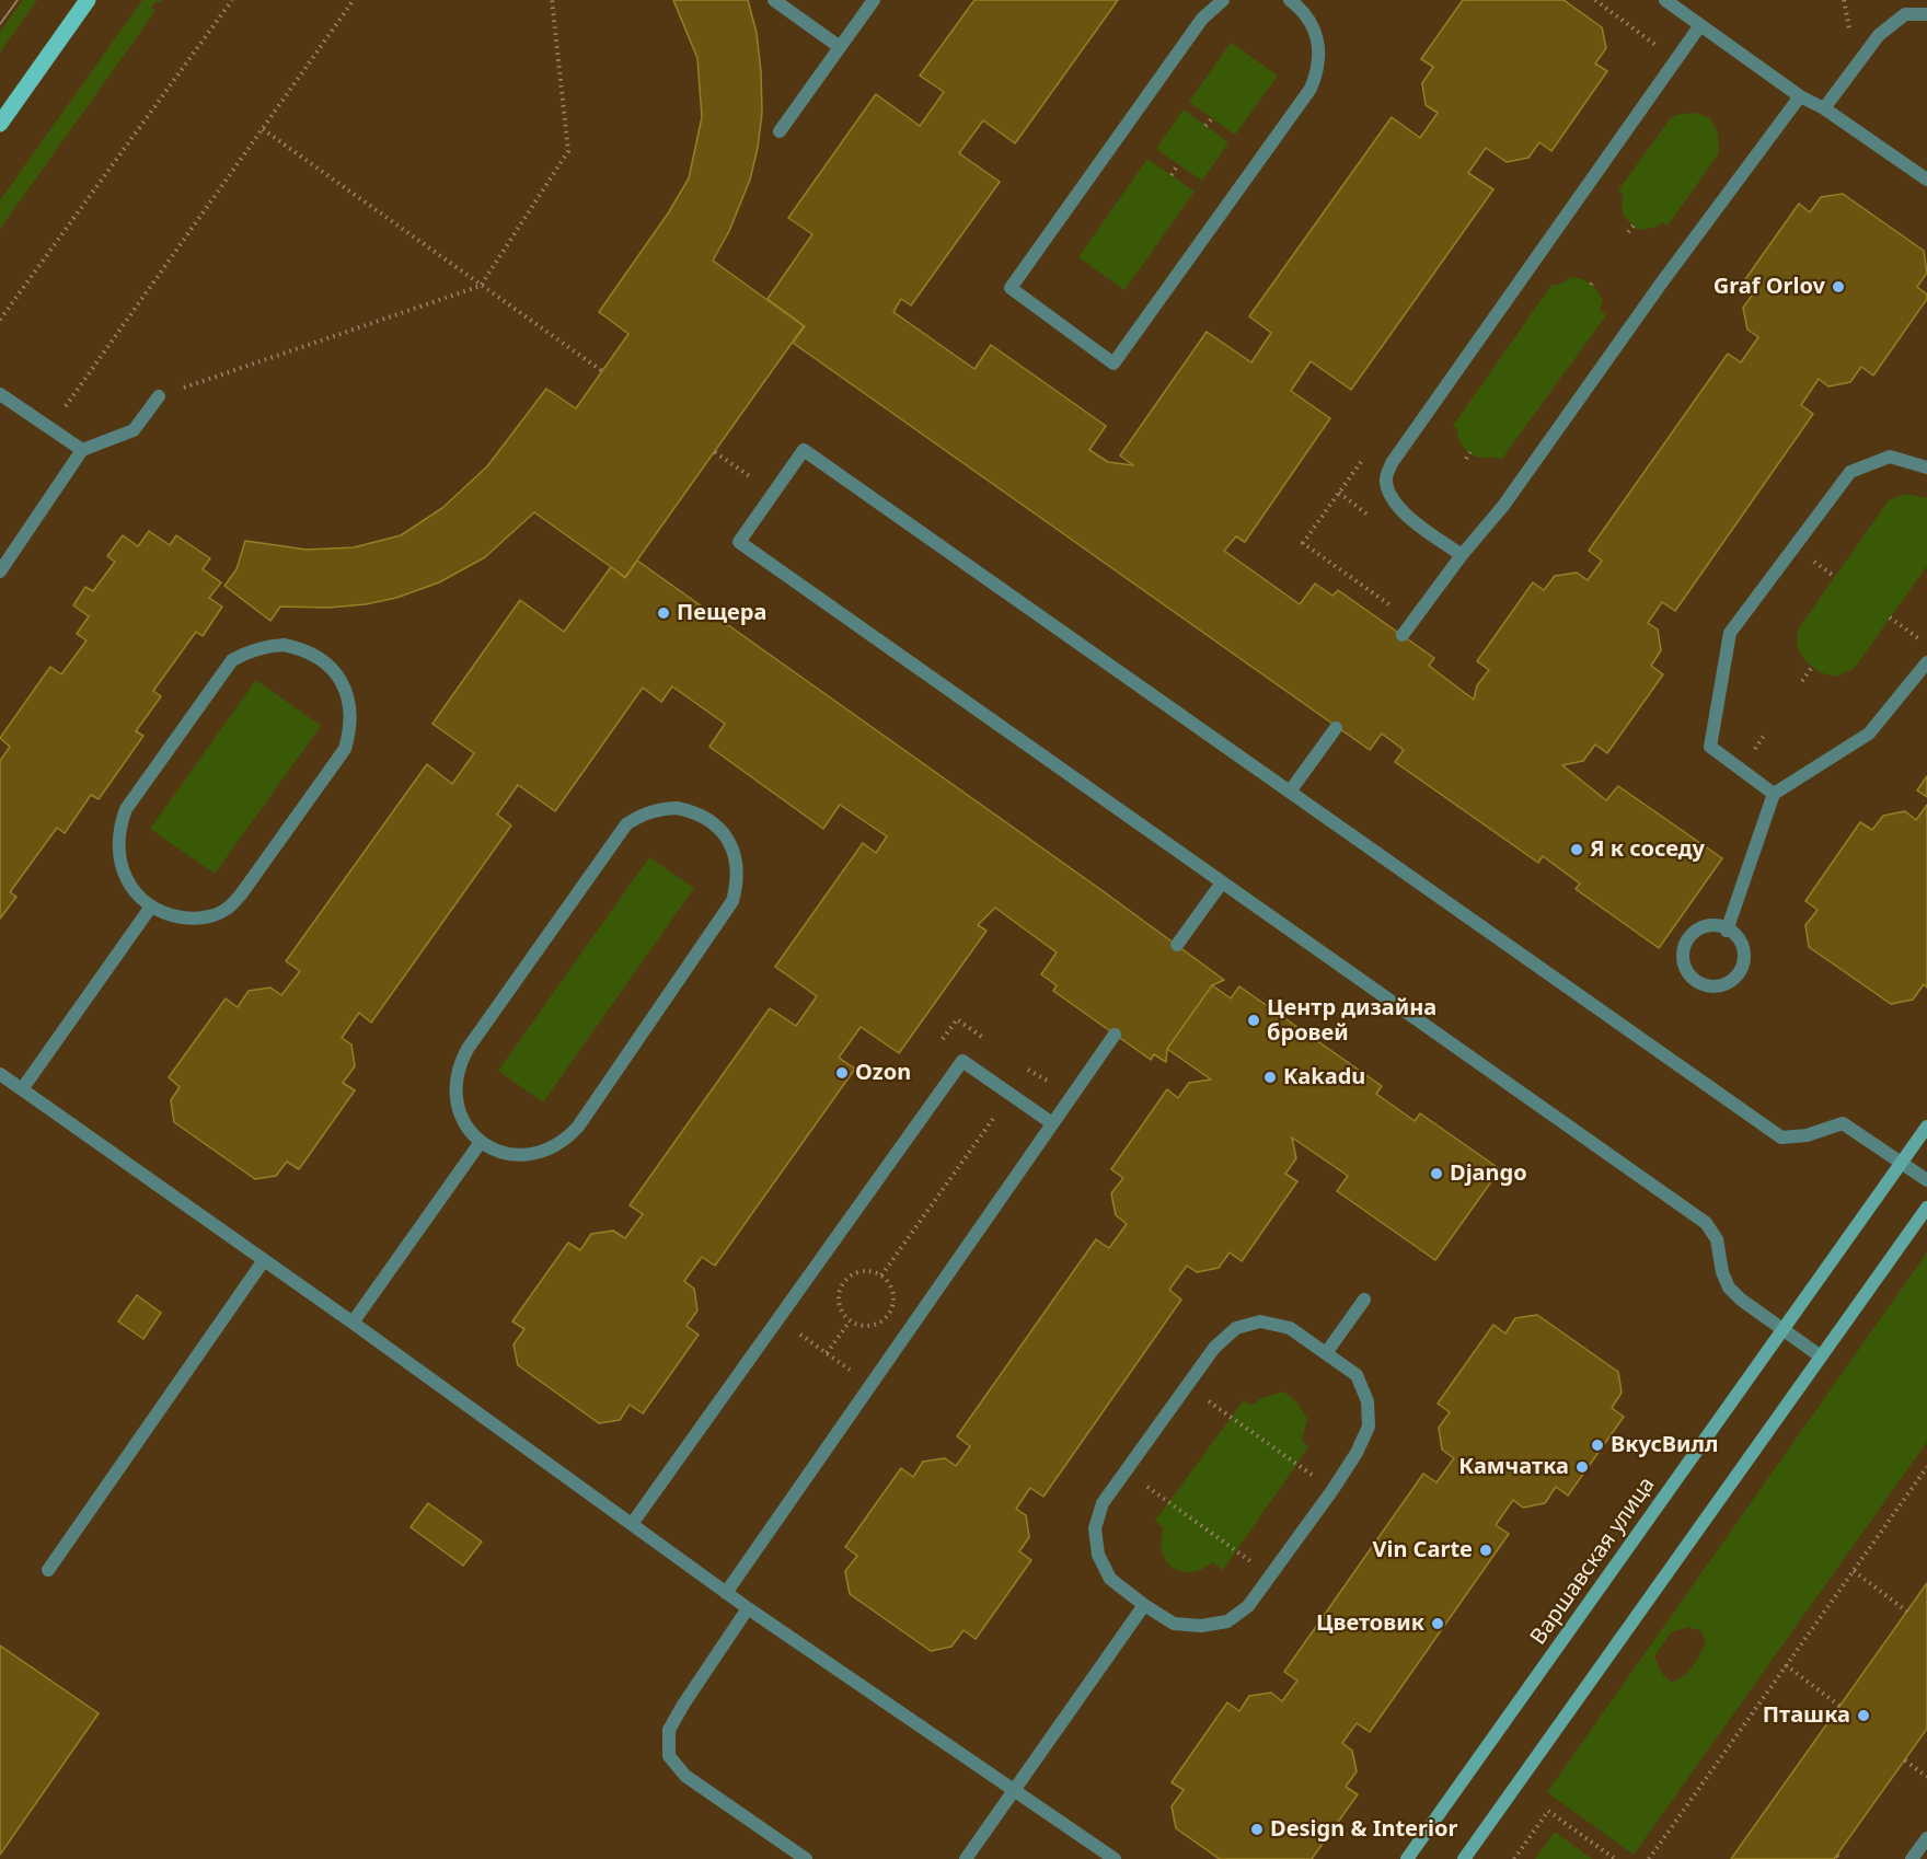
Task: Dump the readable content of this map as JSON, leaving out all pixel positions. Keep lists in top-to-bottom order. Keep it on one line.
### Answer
{"streets":{"street":["Варшавская улица"]},"places":["Graf Orlov","Пещера","Я к соседу","Центр дизайна бровей","Ozon","Kakadu","Django","ВкусВилл","Камчатка","Vin Carte","Цветовик","Пташка","Design & Interior"]}
